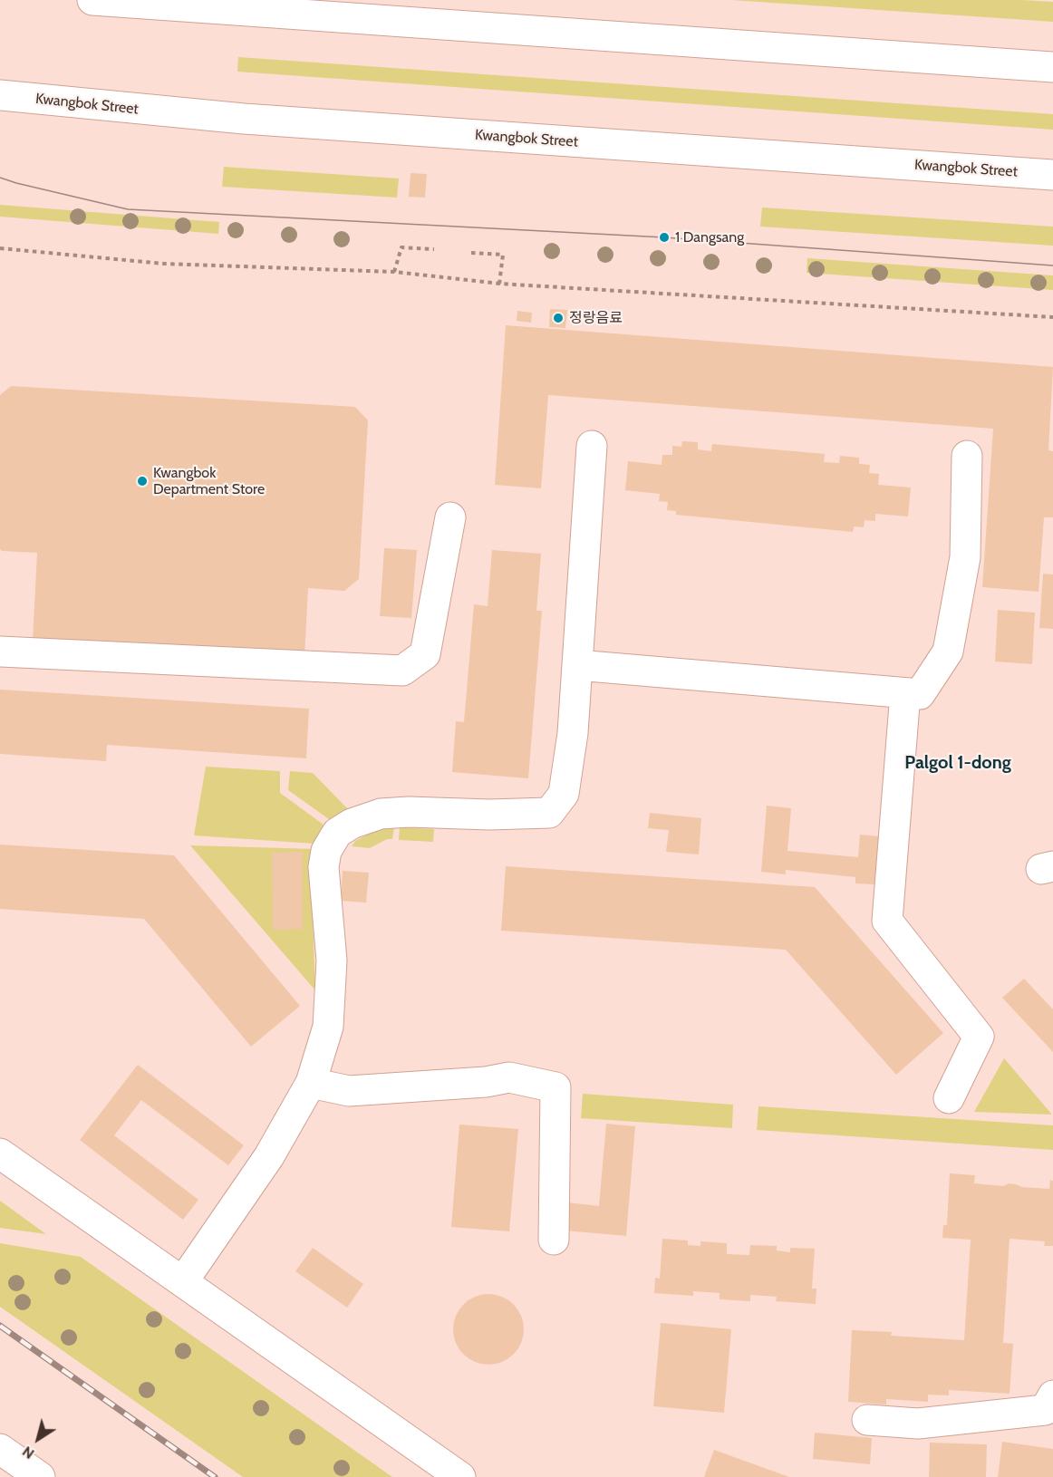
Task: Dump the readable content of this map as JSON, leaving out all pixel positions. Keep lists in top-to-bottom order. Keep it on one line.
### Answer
{"streets":{"main road":["Kwangbok Street"]},"districts":["Palgol 1-dong"],"places":["1 Dangsang","정랑음료","Kwangbok Department Store"],"north":"bottom left"}
